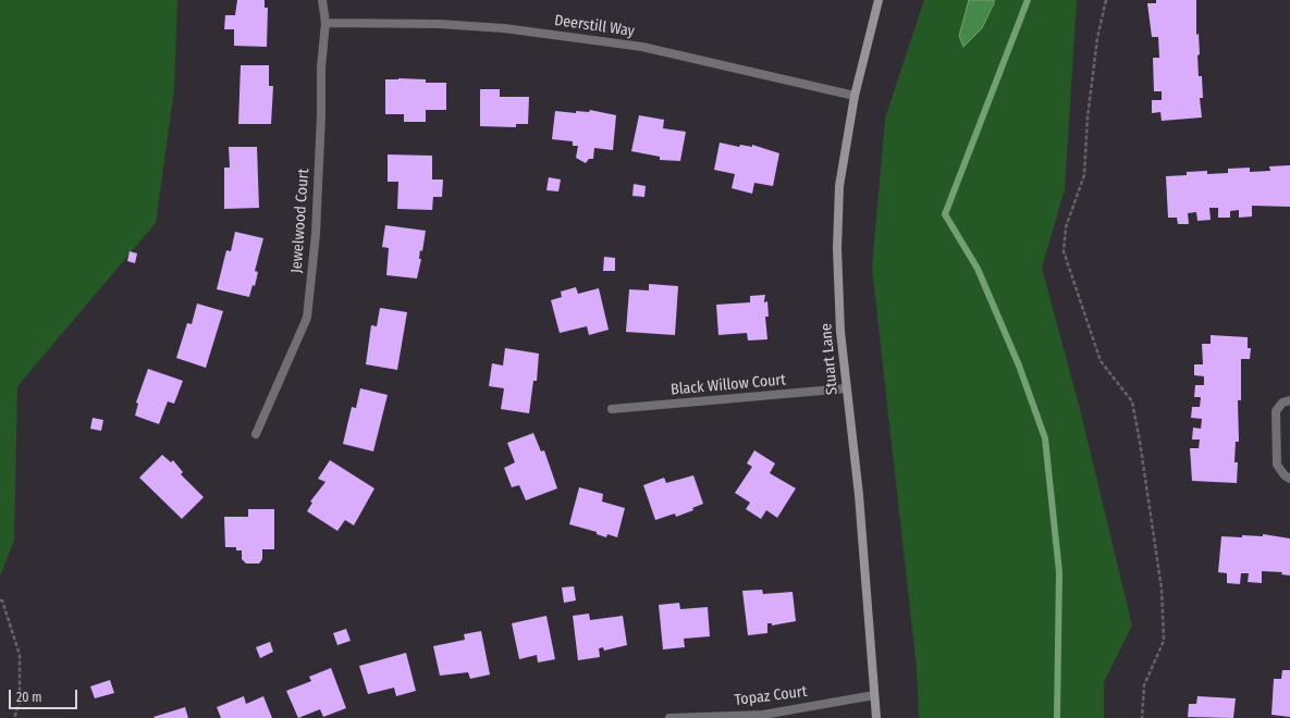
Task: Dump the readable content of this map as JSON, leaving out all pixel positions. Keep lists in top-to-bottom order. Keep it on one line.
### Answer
{"streets":{"street":["Deerstill Way","Jewelwood Court","Stuart Lane","Black Willow Court","Topaz Court"]},"crossings":[["Deerstill Way","Jewelwood Court"],["Deerstill Way","Stuart Lane"],["Stuart Lane","Black Willow Court"],["Stuart Lane","Topaz Court"]],"scale_bar":"20 m"}
